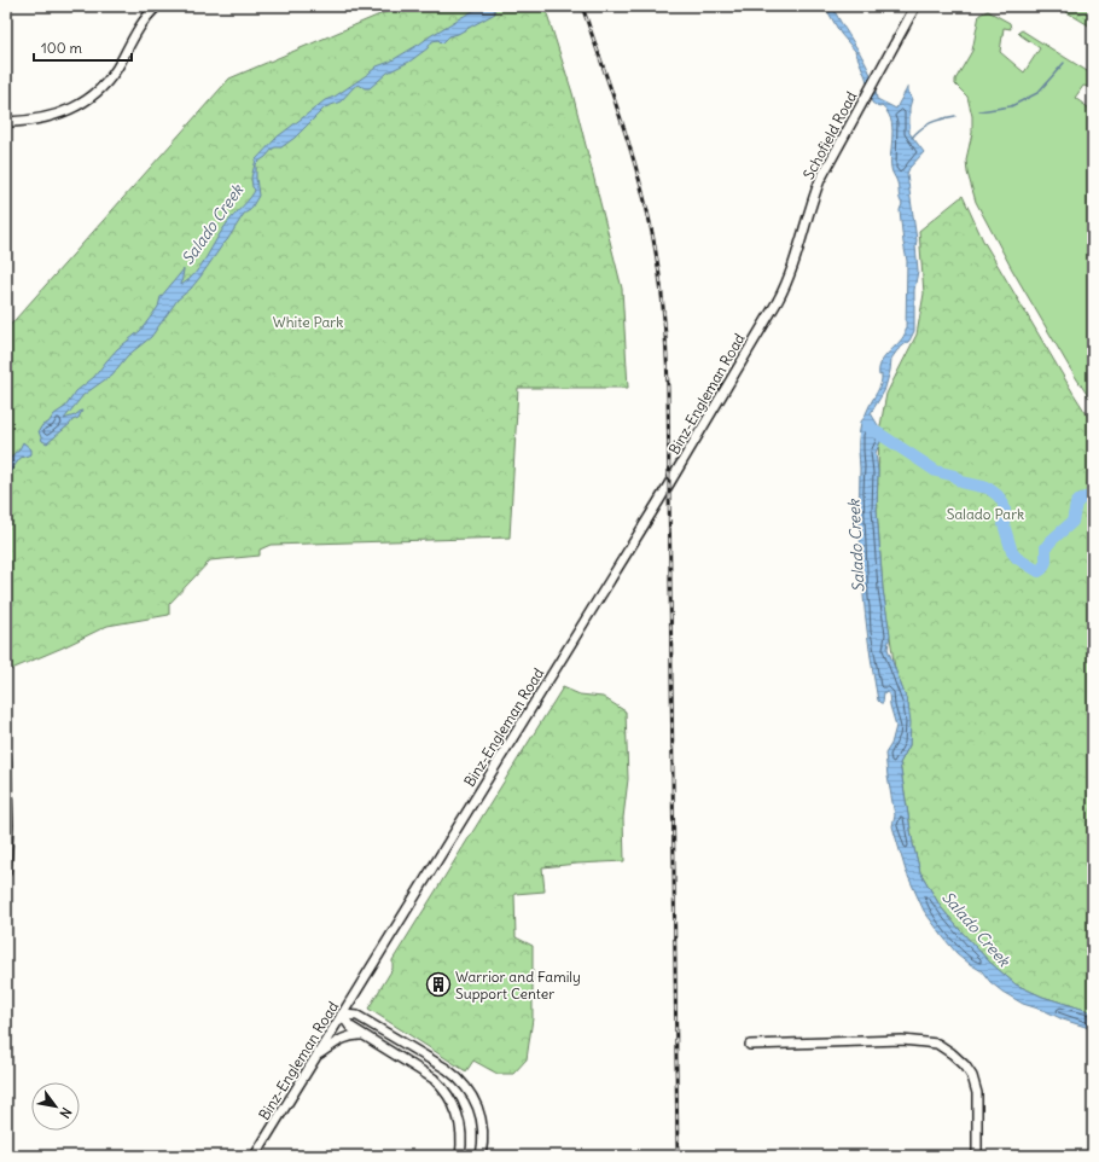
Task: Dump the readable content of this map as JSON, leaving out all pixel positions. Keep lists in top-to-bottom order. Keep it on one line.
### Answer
{"streets":{"street":["Schofield Road","Binz-Engleman Road"]},"crossings":[["Schofield Road","Binz-Engleman Road"]],"water":["Salado Creek"],"parks":["White Park","Salado Park"],"places":{"building":["Warrior and Family Support Center"]},"scale_bar":"100 m","north":"bottom right"}
